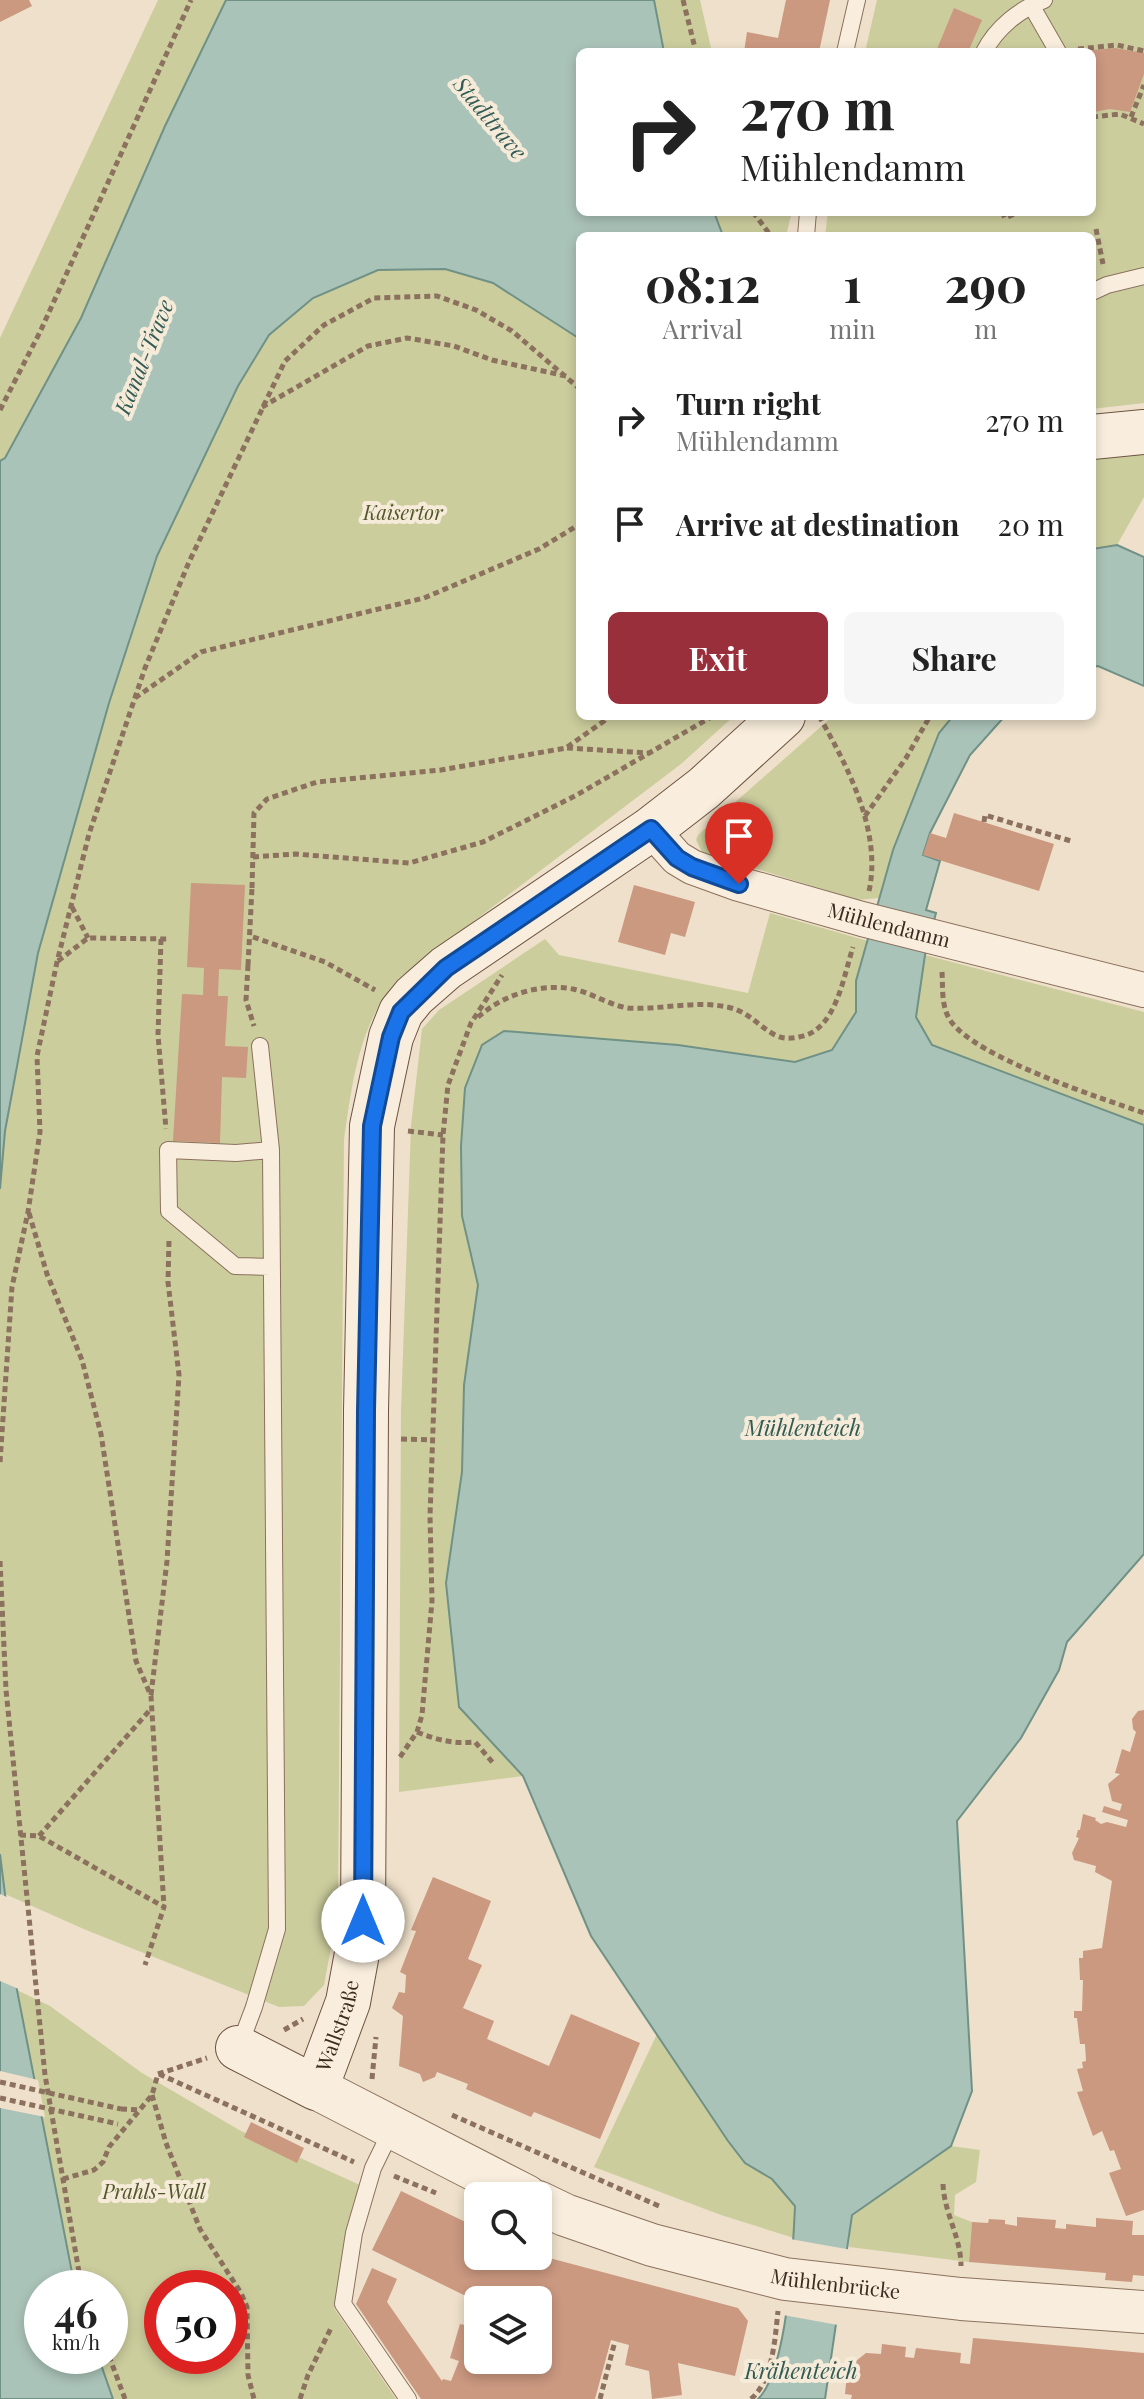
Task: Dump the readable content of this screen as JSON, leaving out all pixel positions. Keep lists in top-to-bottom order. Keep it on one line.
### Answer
{"streets":{"main road":["Wallstraße"],"street":["Mühlendamm","Mühlenbrücke"]},"crossings":[["Mühlendamm","Wallstraße"]],"water":["Stadttrave","Kanal-Trave","Mühlenteich","Krähenteich"],"parks":["Kaisertor","Prahls-Wall"],"page":{"turn":["270 m","Mühlendamm"],"eta":["08:12","Arrival","1","min","290","m"],"list":[{"name":"Turn right","note":"Mühlendamm","value":"270 m"},{"name":"Arrive at destination","value":"20 m"}],"buttons":["Exit","Share"],"speed":"46 km/h","limit":"50"}}
